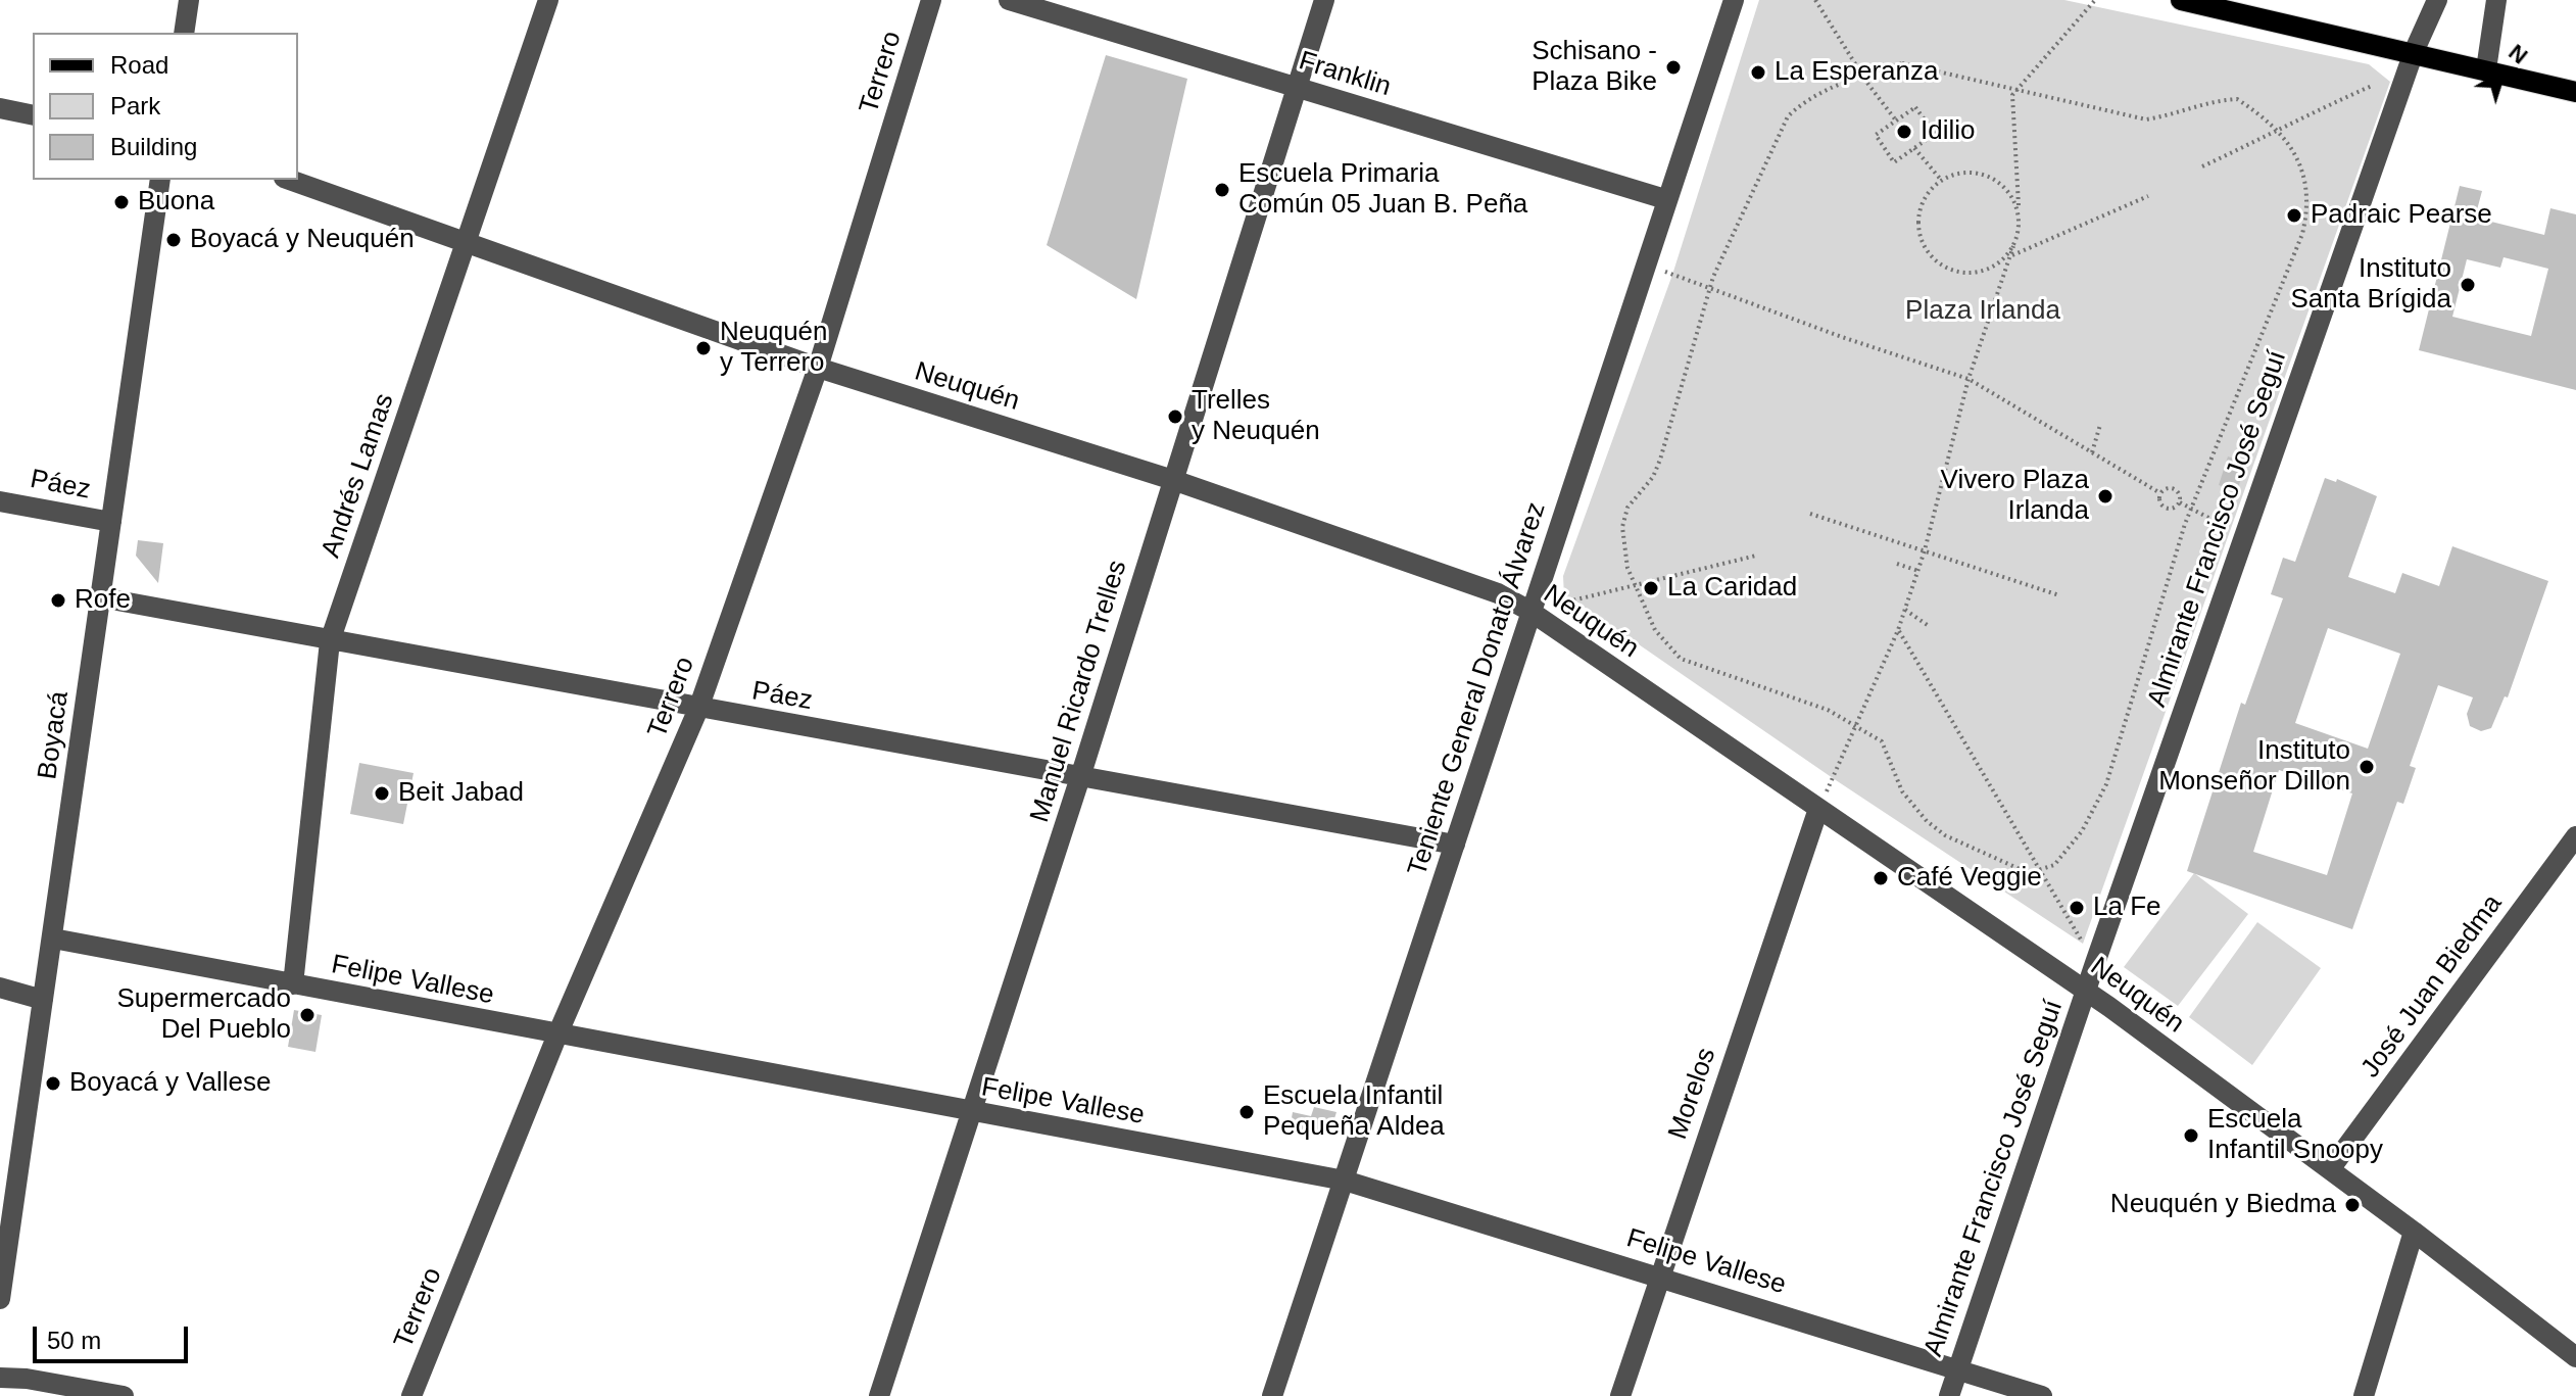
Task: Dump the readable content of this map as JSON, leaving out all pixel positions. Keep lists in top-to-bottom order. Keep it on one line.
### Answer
{"streets":{"street":["Terrero","Franklin","Neuquén","Andrés Lamas","Páez","Almirante Francisco José Seguí","Teniente General Donato Álvarez","Manuel Ricardo Trelles","Boyacá","Felipe Vallese","José Juan Biedma","Morelos"]},"crossings":[["Terrero","Neuquén"],["Terrero","Páez"],["Terrero","Felipe Vallese"],["Franklin","Teniente General Donato Álvarez"],["Franklin","Manuel Ricardo Trelles"],["Neuquén","Andrés Lamas"],["Neuquén","Almirante Francisco José Seguí"],["Neuquén","Teniente General Donato Álvarez"],["Neuquén","Manuel Ricardo Trelles"],["Neuquén","José Juan Biedma"],["Neuquén","Morelos"],["Andrés Lamas","Páez"],["Andrés Lamas","Felipe Vallese"],["Páez","Teniente General Donato Álvarez"],["Páez","Manuel Ricardo Trelles"],["Páez","Boyacá"],["Almirante Francisco José Seguí","Felipe Vallese"],["Teniente General Donato Álvarez","Felipe Vallese"],["Manuel Ricardo Trelles","Felipe Vallese"],["Boyacá","Felipe Vallese"],["Felipe Vallese","Morelos"]],"parks":["Plaza Irlanda"],"places":["Schisano - Plaza Bike","La Esperanza","Idilio","Escuela Primaria Común 05 Juan B. Peña","Buona","Padraic Pearse","Boyacá y Neuquén","Instituto Santa Brígida","Neuquén y Terrero","Trelles y Neuquén","Vivero Plaza Irlanda","La Caridad","Rofe","Instituto Monseñor Dillon","Beit Jabad","Café Veggie","La Fe","Supermercado Del Pueblo","Boyacá y Vallese","Escuela Infantil Pequeña Aldea","Escuela Infantil Snoopy","Neuquén y Biedma"],"legend":["Road","Park","Building"],"scale_bar":"50 m","north":"top right"}
